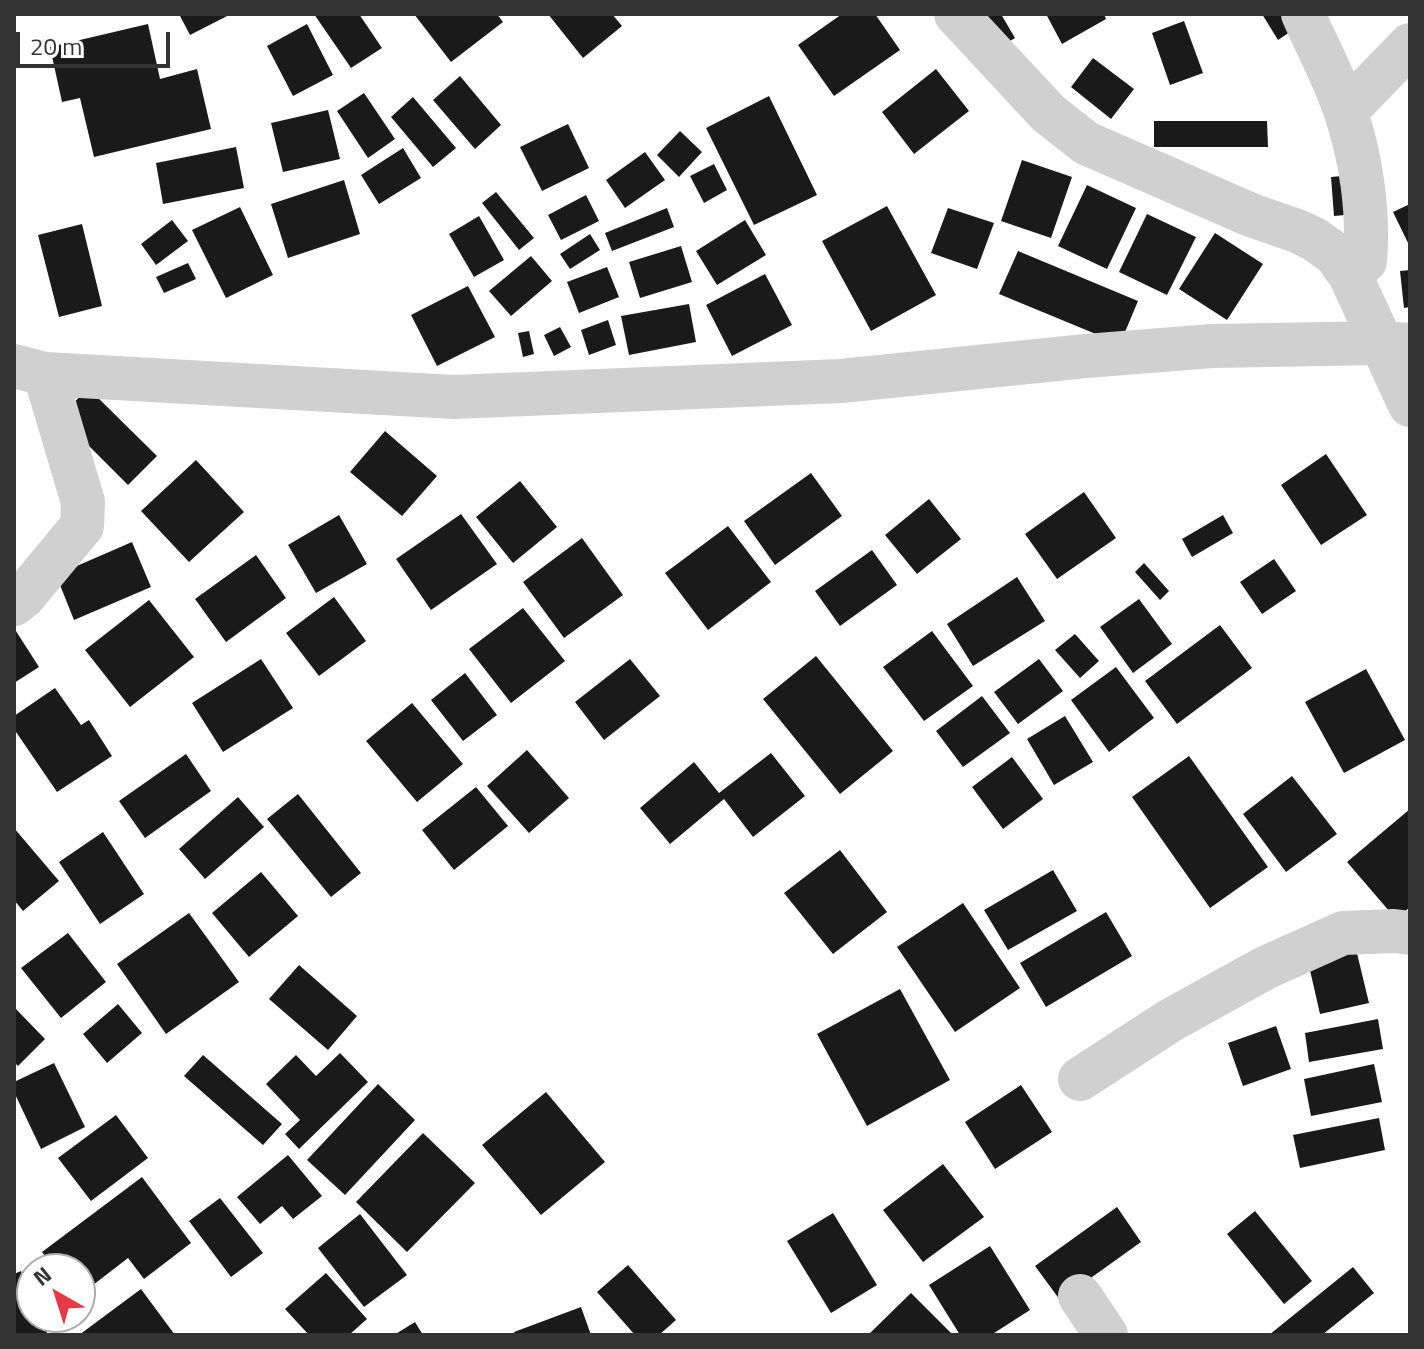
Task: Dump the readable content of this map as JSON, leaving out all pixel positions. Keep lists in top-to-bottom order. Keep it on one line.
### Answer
{"scale_bar":"20 m","north":"top left"}
